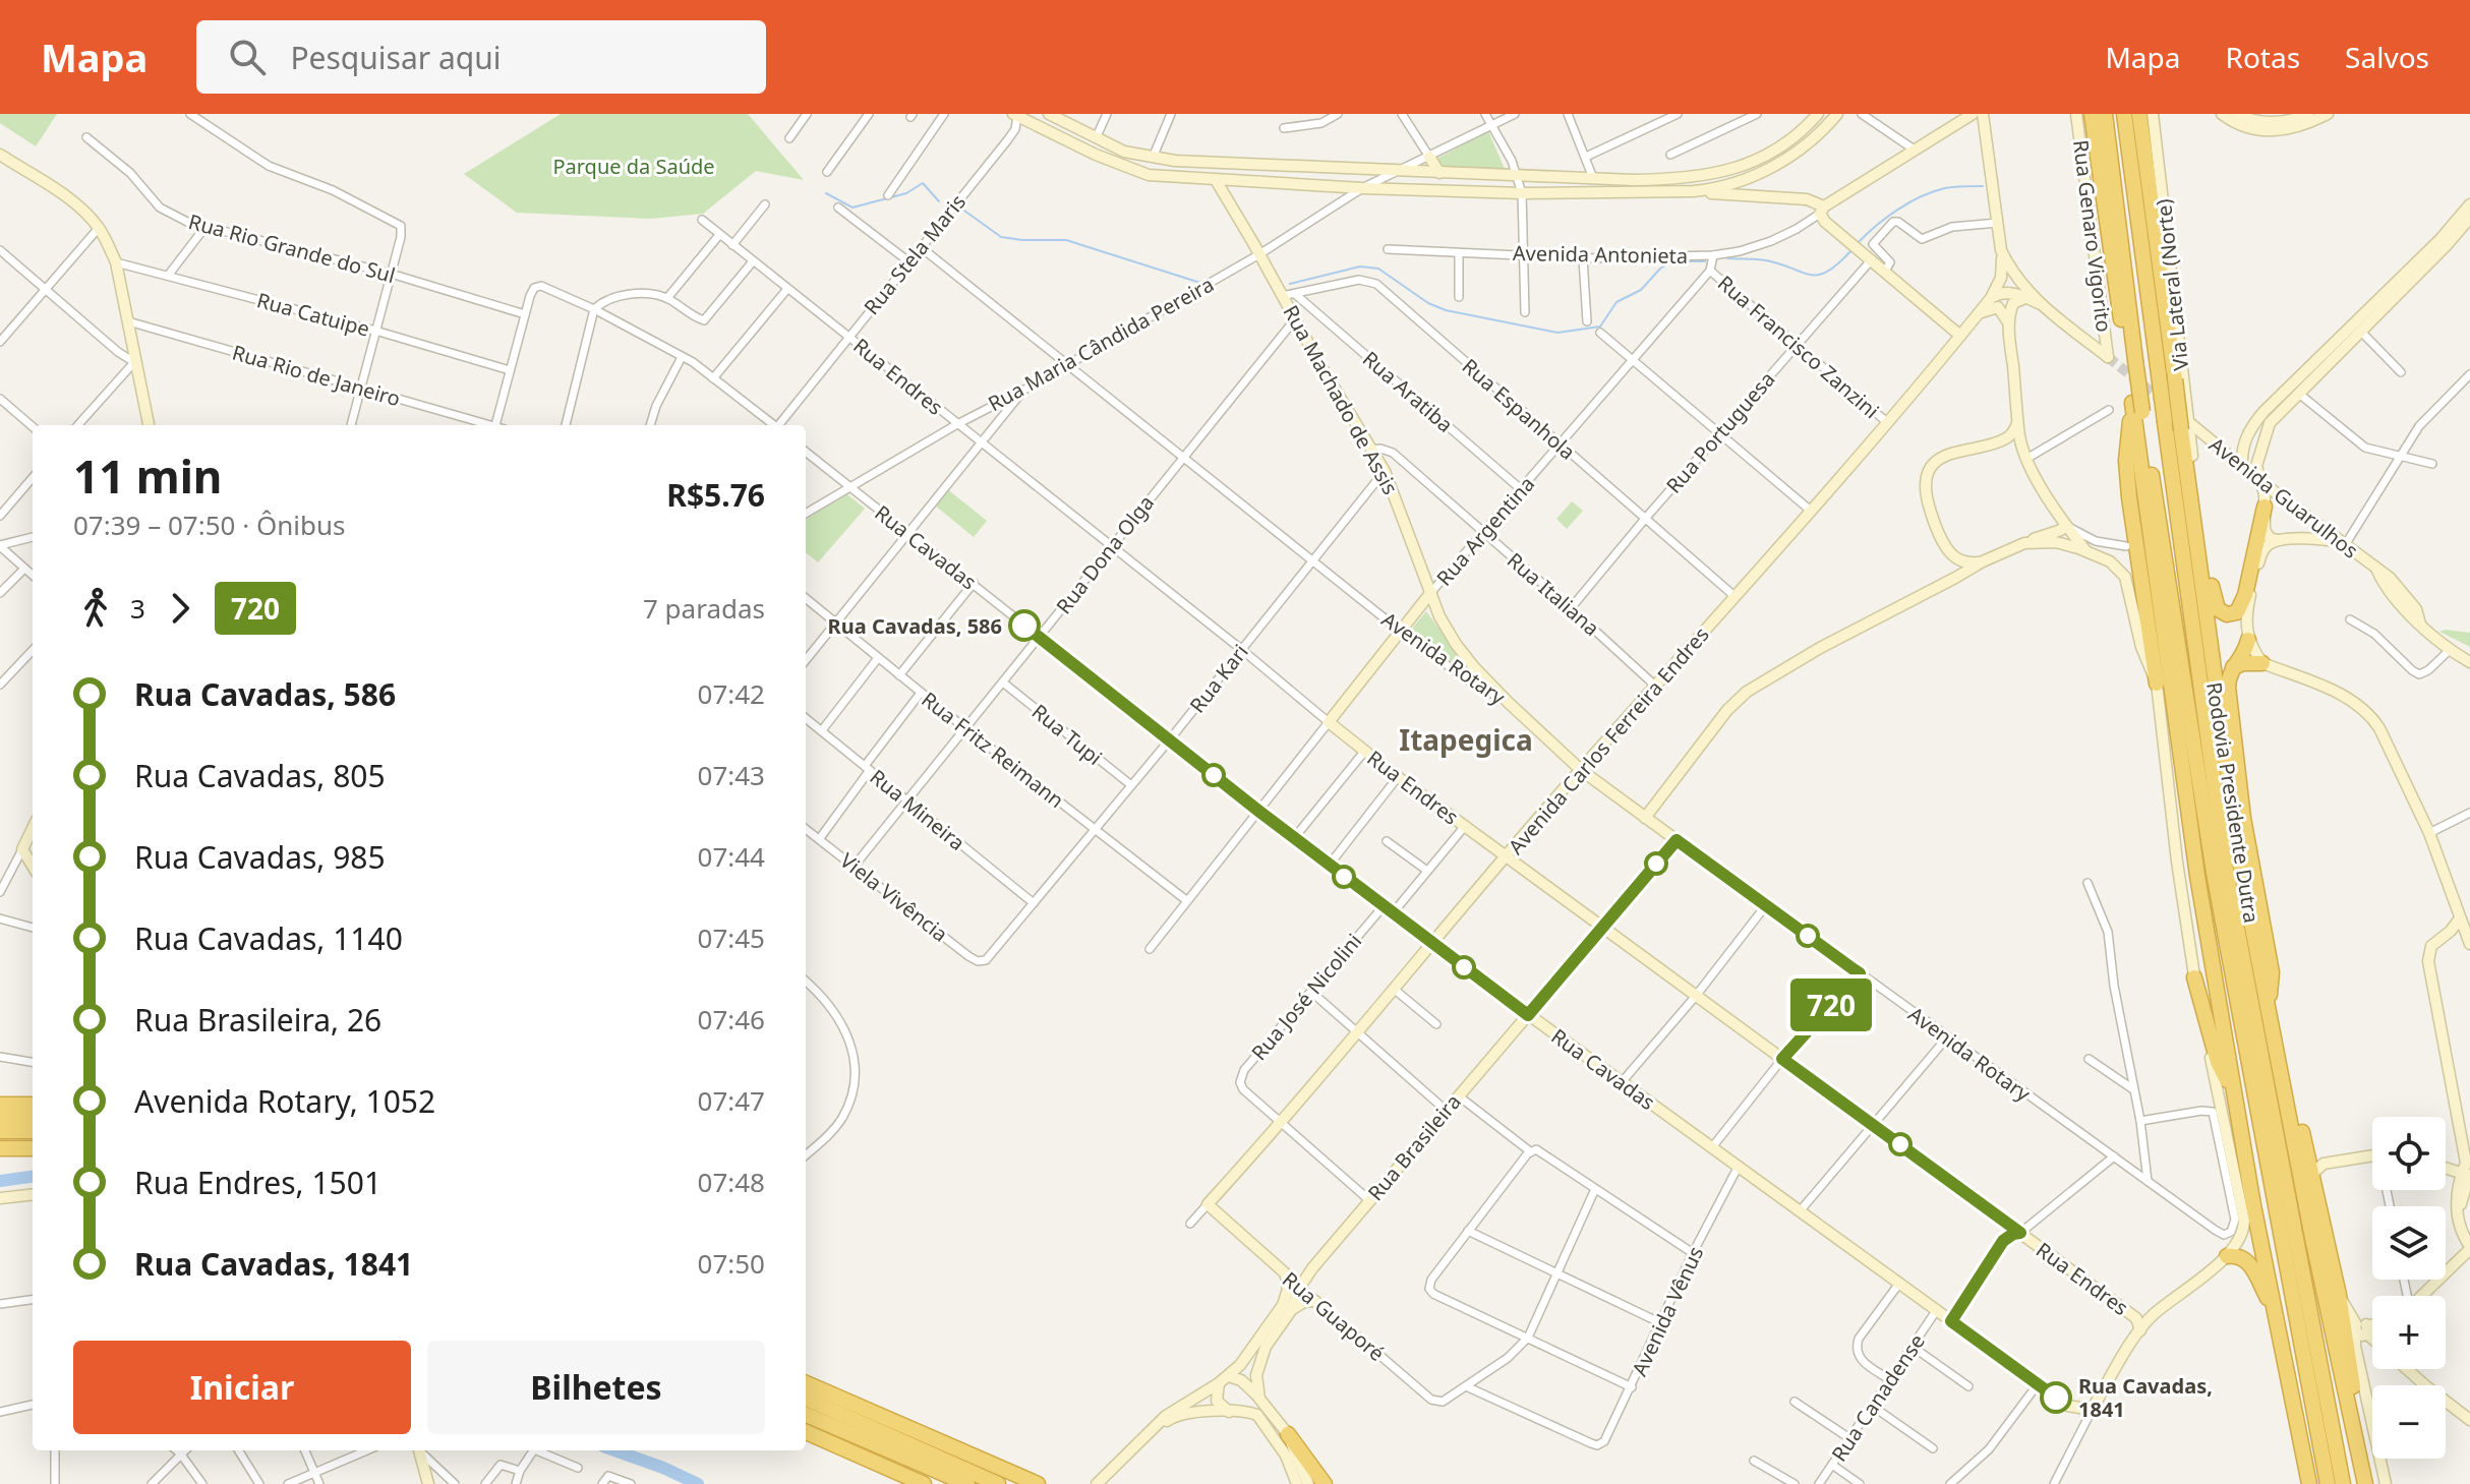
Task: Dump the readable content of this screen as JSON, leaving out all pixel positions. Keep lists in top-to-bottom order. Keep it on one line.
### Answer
{"streets":{"highway":["Rodovia Presidente Dutra"],"street":["Rua Genaro Vigorito","Rua Rio Grande do Sul","Rua Stela Maris","Avenida Antonieta","Via Lateral (Norte)","Rua Catuipe","Rua Maria Cândida Pereira","Rua Francisco Zanzini","Rua Rio de Janeiro","Rua Endres","Rua Aratiba","Rua Machado de Assis","Rua Espanhola","Rua Portuguesa","Avenida Guarulhos","Rua Argentina","Rua Cavadas","Rua Dona Olga","Rua Italiana","Avenida Rotary","Rua Kari","Rua Tupi","Avenida Carlos Ferreira Endres","Rua Fritz Reimann","Rua Mineira","Viela Vivência","Rua José Nicolini","Rua Brasileira","Avenida Vênus","Rua Guaporé","Rua Canadense"]},"crossings":[["Rua Stela Maris","Rua Endres"],["Rua Stela Maris","Avenida Rotary"],["Avenida Antonieta","Rua Argentina"],["Rua Maria Cândida Pereira","Rua Endres"],["Rua Maria Cândida Pereira","Rua Machado de Assis"],["Rua Maria Cândida Pereira","Rua Cavadas"],["Rua Maria Cândida Pereira","Avenida Rotary"],["Rua Francisco Zanzini","Rua Portuguesa"],["Rua Francisco Zanzini","Rua Argentina"],["Rua Francisco Zanzini","Avenida Carlos Ferreira Endres"],["Rua Endres","Rua Argentina"],["Rua Endres","Rua Dona Olga"],["Rua Endres","Rua Kari"],["Rua Endres","Avenida Carlos Ferreira Endres"],["Rua Endres","Rua Brasileira"],["Rua Endres","Rua Canadense"],["Rua Aratiba","Rua Espanhola"],["Rua Aratiba","Rua Argentina"],["Rua Machado de Assis","Rua Espanhola"],["Rua Machado de Assis","Rua Argentina"],["Rua Machado de Assis","Rua Dona Olga"],["Rua Machado de Assis","Rua Italiana"],["Rua Machado de Assis","Avenida Rotary"],["Rua Machado de Assis","Rua Kari"],["Rua Espanhola","Rua Portuguesa"],["Rua Espanhola","Rua Argentina"],["Rua Espanhola","Avenida Carlos Ferreira Endres"],["Rua Portuguesa","Rua Italiana"],["Avenida Guarulhos","Rodovia Presidente Dutra"],["Rua Argentina","Rua Cavadas"],["Rua Argentina","Rua Italiana"],["Rua Argentina","Avenida Rotary"],["Rua Argentina","Rua Fritz Reimann"],["Rua Cavadas","Rua Dona Olga"],["Rua Cavadas","Rua Kari"],["Rua Cavadas","Avenida Carlos Ferreira Endres"],["Rua Cavadas","Rua José Nicolini"],["Rua Cavadas","Rua Brasileira"],["Rua Cavadas","Avenida Vênus"],["Rua Cavadas","Rua Canadense"],["Rua Dona Olga","Avenida Rotary"],["Rua Dona Olga","Rua Tupi"],["Rua Dona Olga","Rua Fritz Reimann"],["Rua Dona Olga","Rua Mineira"],["Rua Dona Olga","Viela Vivência"],["Rua Italiana","Avenida Carlos Ferreira Endres"],["Avenida Rotary","Rua Kari"],["Avenida Rotary","Avenida Carlos Ferreira Endres"],["Avenida Rotary","Rua Brasileira"],["Avenida Rotary","Rua Canadense"],["Rua Kari","Rua Tupi"],["Rua Kari","Rua Fritz Reimann"],["Rua Kari","Rua Mineira"],["Rua Kari","Viela Vivência"],["Avenida Carlos Ferreira Endres","Rua José Nicolini"],["Avenida Carlos Ferreira Endres","Rua Guaporé"],["Rua Brasileira","Rua Guaporé"],["Avenida Vênus","Rua Guaporé"]],"districts":["Itapegica"],"parks":["Parque da Saúde"],"places":["Rua Cavadas, 586","Rua Cavadas, 1841"],"lines":["bus line 720"],"page":{"header":"Mapa","search":"Pesquisar aqui","nav":["Mapa","Rotas","Salvos"],"on_map":"720","heading":["11 min","07:39 – 07:50 · Ônibus","R$5.76"],"legs":["3","720","7 paradas"],"list":[{"name":"Rua Cavadas, 586","value":"07:42"},{"name":"Rua Cavadas, 805","value":"07:43"},{"name":"Rua Cavadas, 985","value":"07:44"},{"name":"Rua Cavadas, 1140","value":"07:45"},{"name":"Rua Brasileira, 26","value":"07:46"},{"name":"Avenida Rotary, 1052","value":"07:47"},{"name":"Rua Endres, 1501","value":"07:48"},{"name":"Rua Cavadas, 1841","value":"07:50"}],"map_buttons":["+","−"],"buttons":["Iniciar","Bilhetes"]}}
